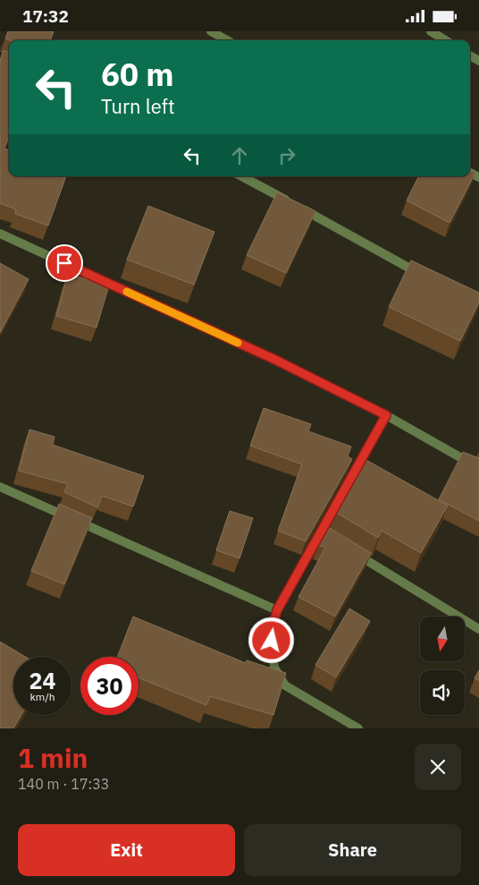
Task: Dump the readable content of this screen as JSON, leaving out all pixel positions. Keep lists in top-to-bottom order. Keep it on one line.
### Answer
{"north":"bottom","page":{"status":"17:32","turn":["60 m","Turn left"],"speed":"24 km/h","limit":"30","heading":["1 min","140 m · 17:33"],"buttons":["Exit","Share"]}}
